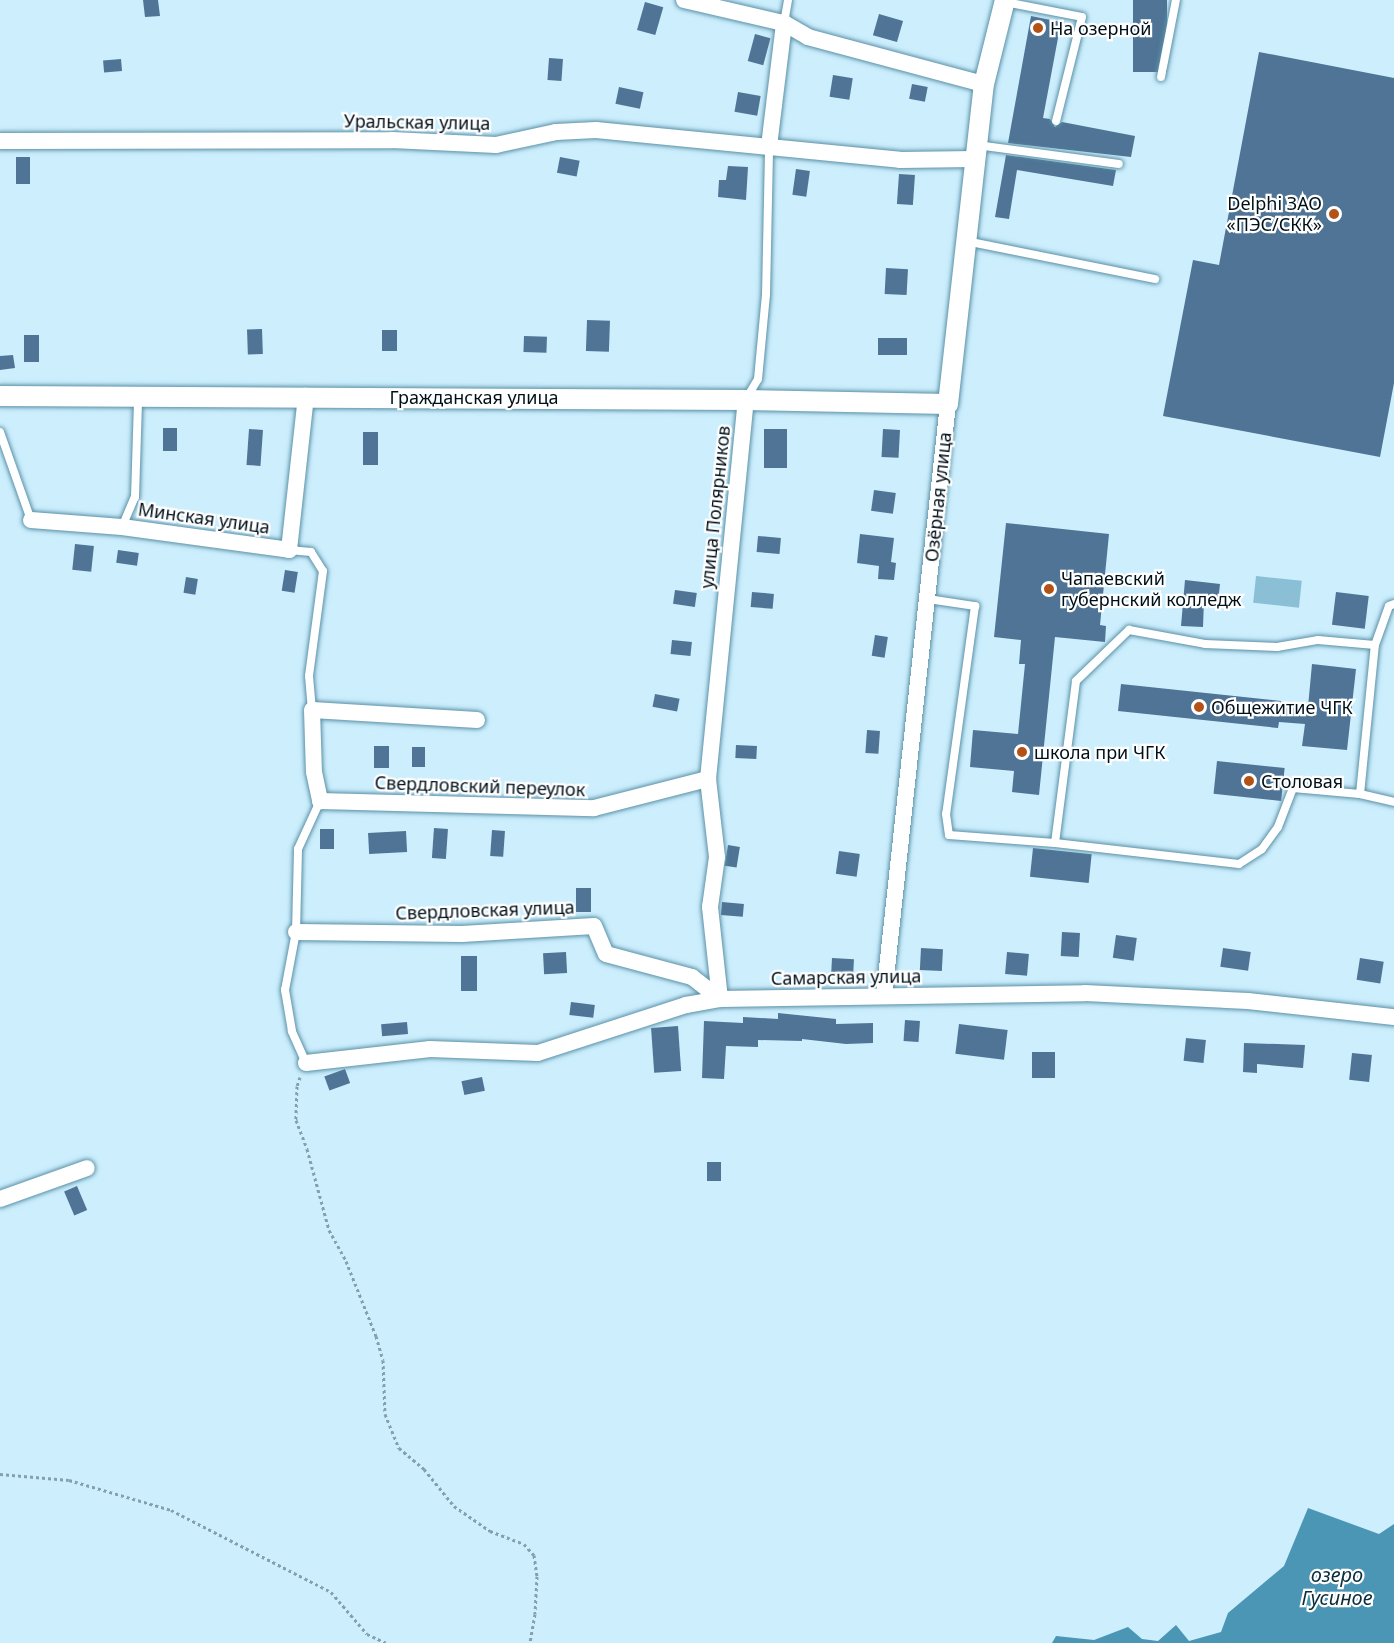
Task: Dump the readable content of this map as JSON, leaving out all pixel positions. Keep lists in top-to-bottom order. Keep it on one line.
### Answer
{"streets":{"street":["Уральская улица","Гражданская улица","Озёрная улица","улица Полярников","Минская улица","Свердловский переулок","Свердловская улица","Самарская улица"]},"crossings":[["Уральская улица","Озёрная улица"],["Уральская улица","улица Полярников"],["Гражданская улица","Озёрная улица"],["Гражданская улица","улица Полярников"],["Гражданская улица","Минская улица"],["Озёрная улица","Самарская улица"],["улица Полярников","Свердловский переулок"],["улица Полярников","Свердловская улица"],["улица Полярников","Самарская улица"],["Свердловская улица","Самарская улица"]],"water":["озеро Гусиное"],"places":["На озерной","Delphi ЗАО «ПЭС/СКК»","Чапаевский губернский колледж","Общежитие ЧГК","школа при ЧГК","Столовая"]}
